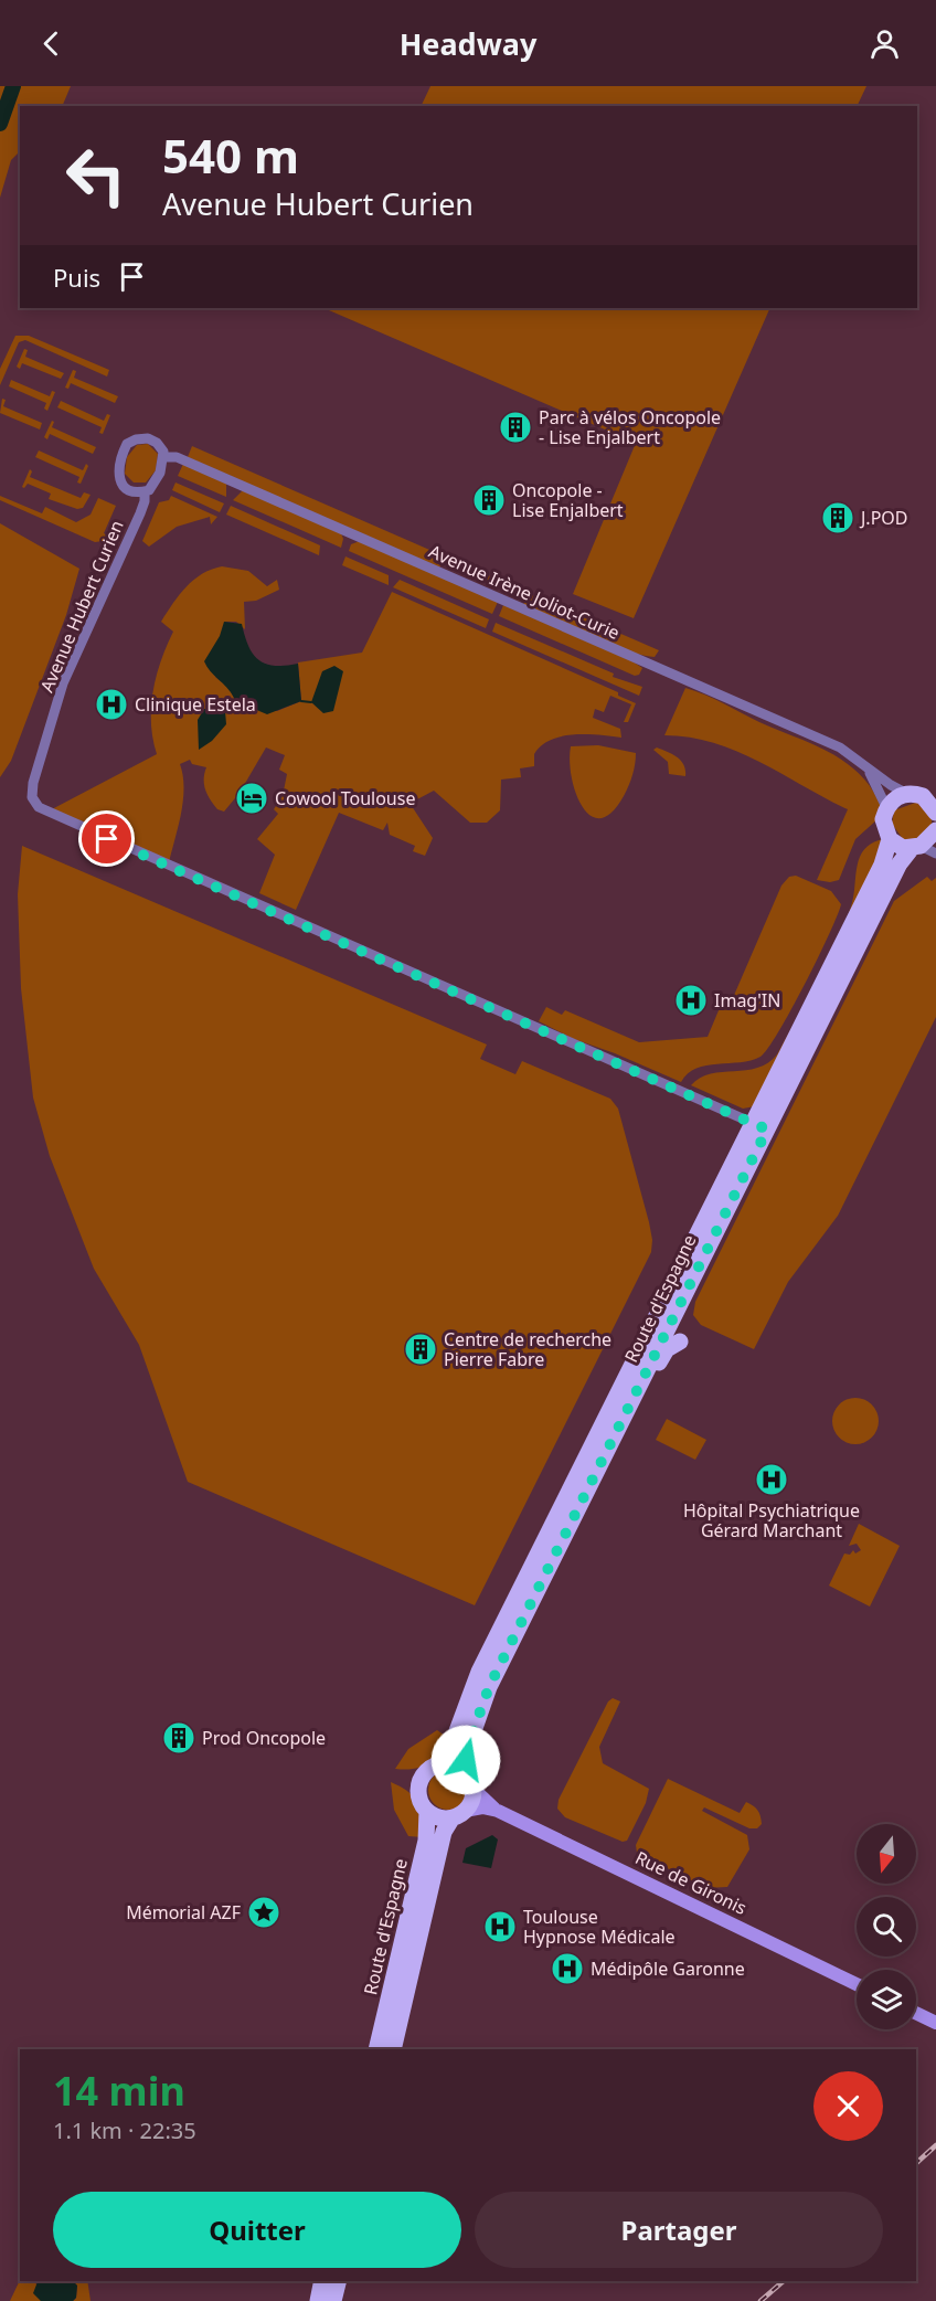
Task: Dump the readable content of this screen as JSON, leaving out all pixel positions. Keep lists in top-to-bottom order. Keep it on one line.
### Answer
{"streets":{"main road":["Route d'Espagne"],"street":["Avenue Irène Joliot-Curie","Avenue Hubert Curien","Rue de Gironis"]},"crossings":[["Avenue Irène Joliot-Curie","Avenue Hubert Curien"],["Avenue Hubert Curien","Route d'Espagne"],["Route d'Espagne","Rue de Gironis"]],"places":{"building":["Parc à vélos Oncopole - Lise Enjalbert","Oncopole - Lise Enjalbert","J.POD","Centre de recherche Pierre Fabre","Prod Oncopole"],"hospital":["Clinique Estela","Imag'IN","Hôpital Psychiatrique Gérard Marchant","Toulouse Hypnose Médicale","Médipôle Garonne"],"hotel":["Cowool Toulouse"],"place":["Mémorial AZF"]},"north":"bottom","page":{"header":"Headway","turn":["540 m","Avenue Hubert Curien"],"then":"Puis","heading":["14 min","1.1 km · 22:35"],"buttons":["Quitter","Partager"]}}
